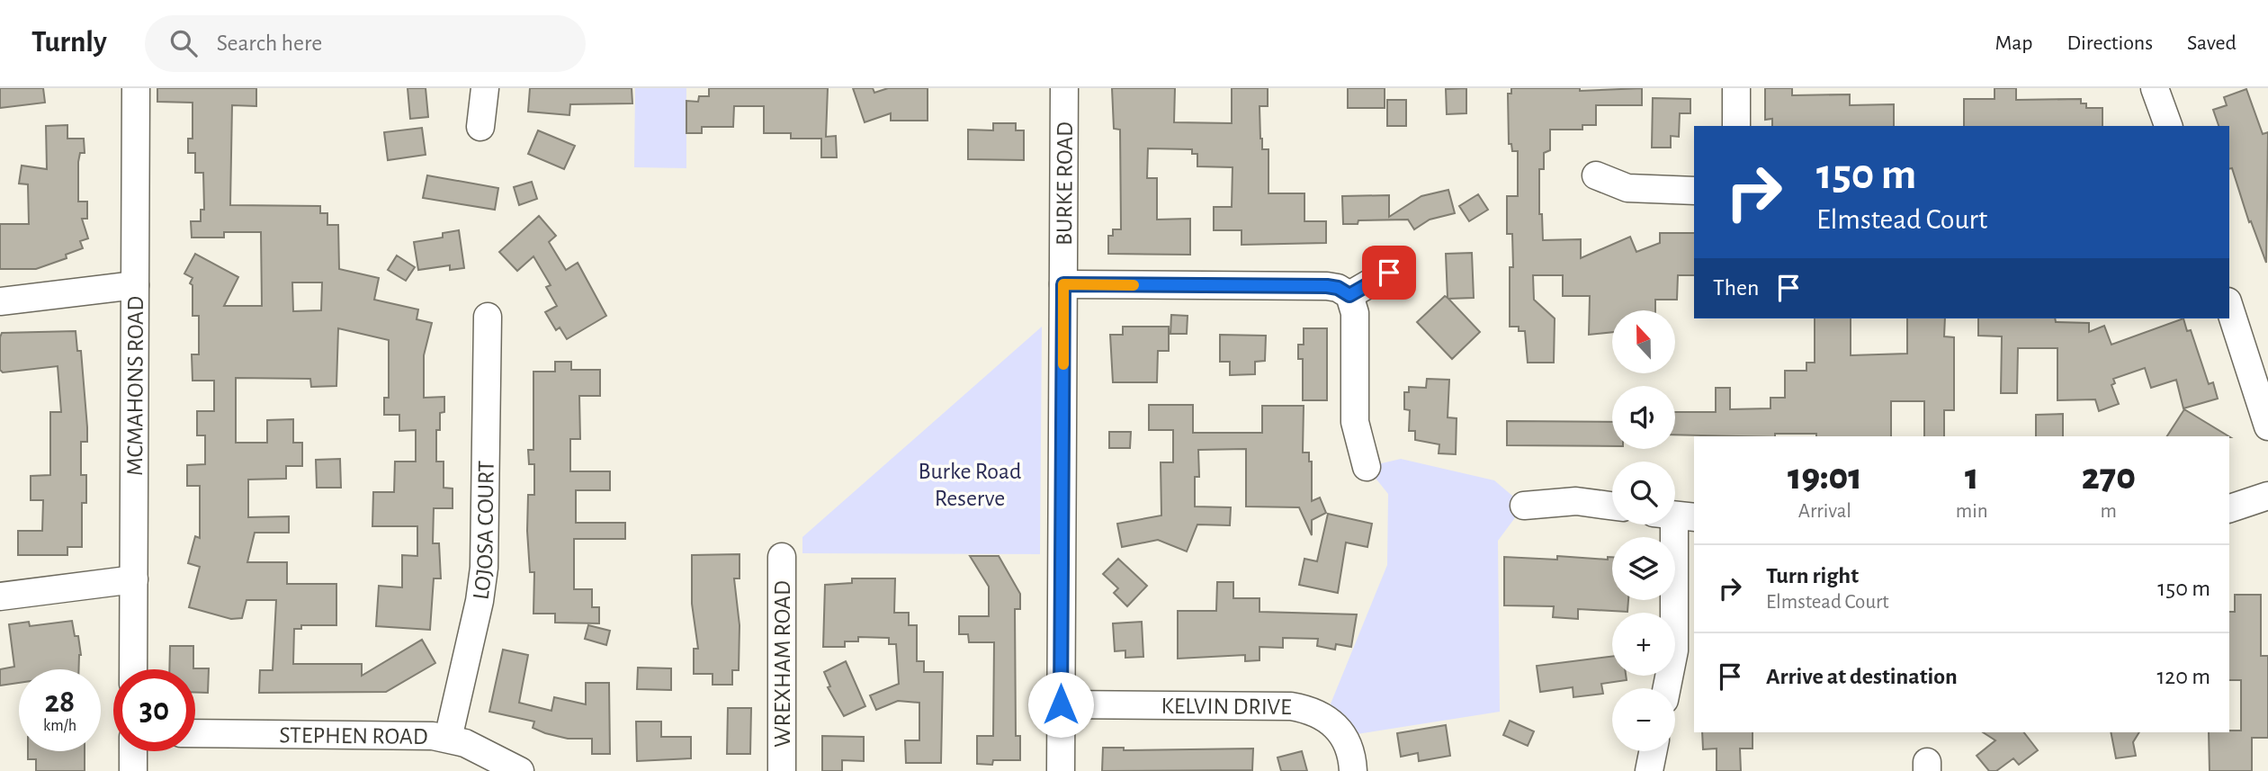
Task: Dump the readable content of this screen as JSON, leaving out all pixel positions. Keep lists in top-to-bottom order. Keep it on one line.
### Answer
{"streets":{"street":["BURKE ROAD","MCMAHONS ROAD","LOJOSA COURT","WREXHAM ROAD","KELVIN DRIVE","STEPHEN ROAD"]},"crossings":[["BURKE ROAD","KELVIN DRIVE"],["LOJOSA COURT","STEPHEN ROAD"]],"parks":["Burke Road Reserve"],"north":"top","page":{"header":"Turnly","search":"Search here","nav":["Map","Directions","Saved"],"turn":["150 m","Elmstead Court"],"then":"Then","map_buttons":["+","−"],"eta":["19:01","Arrival","1","min","270","m"],"list":[{"name":"Turn right","note":"Elmstead Court","value":"150 m"},{"name":"Arrive at destination","value":"120 m"}],"speed":"28 km/h","limit":"30"}}
